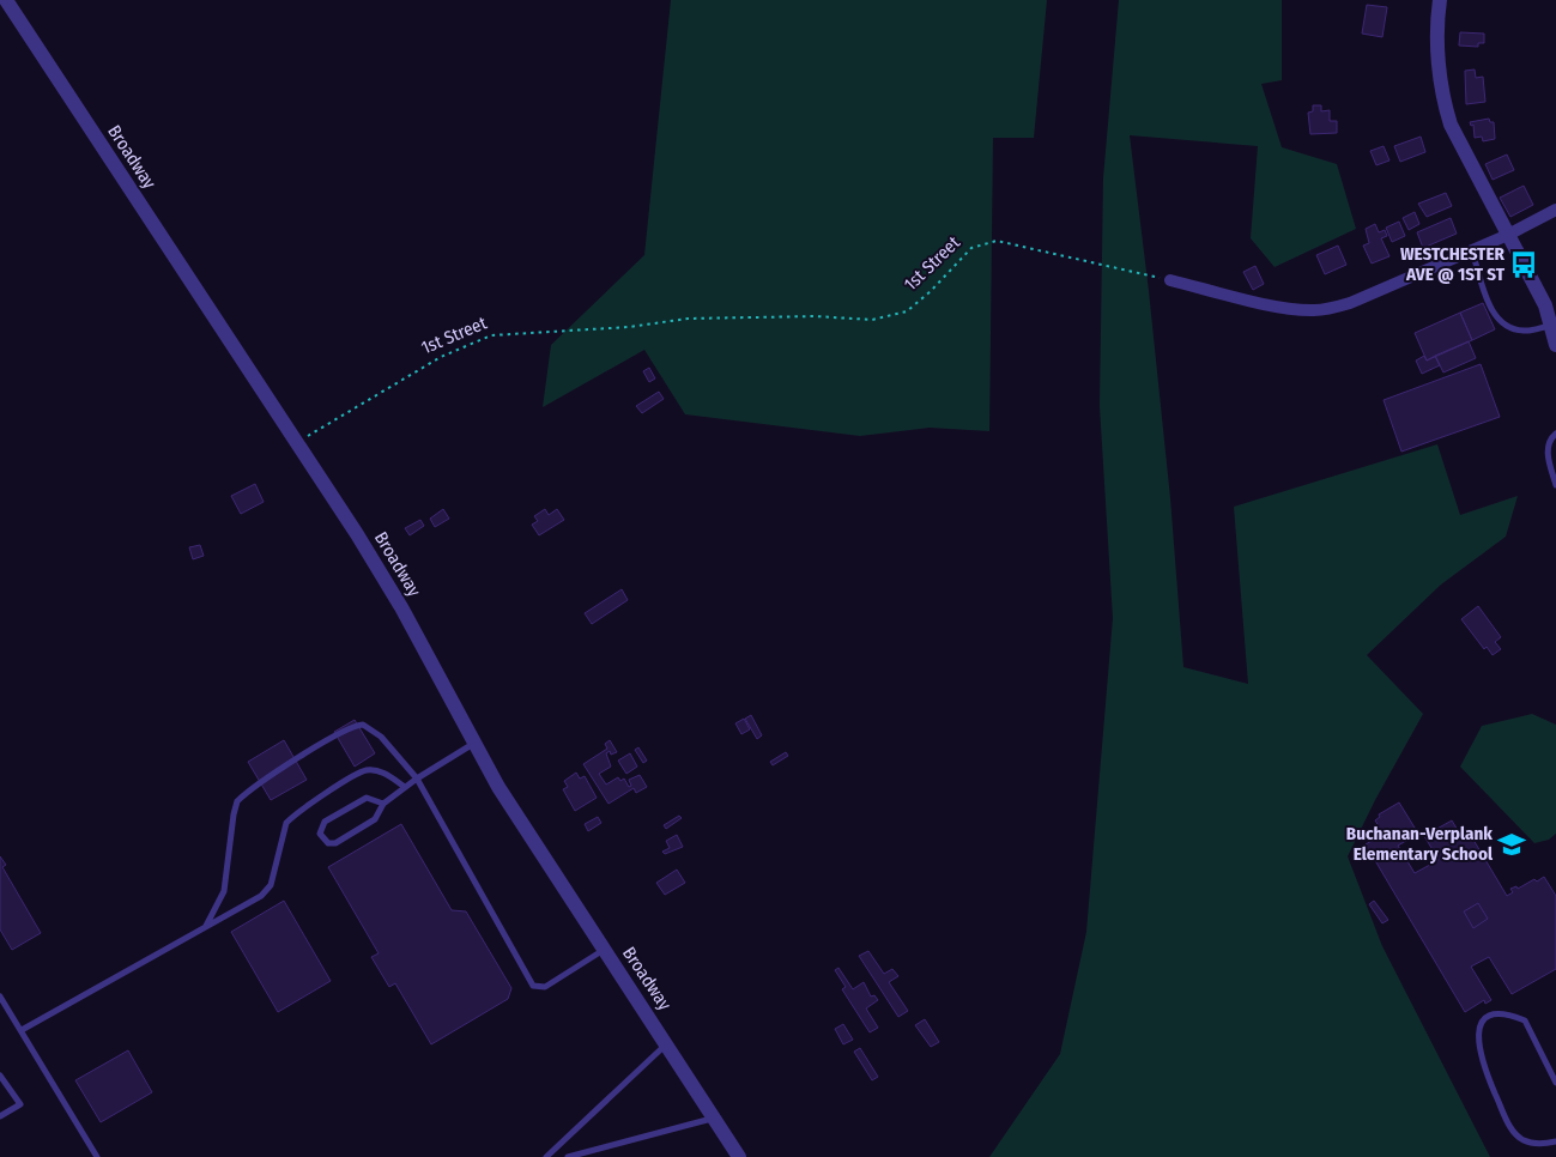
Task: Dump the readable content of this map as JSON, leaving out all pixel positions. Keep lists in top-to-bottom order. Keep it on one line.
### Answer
{"streets":{"street":["Broadway"],"path":["1st Street"]},"crossings":[["Broadway","1st Street"]],"places":{"bus stop":["WESTCHESTER AVE @ 1ST ST"],"school or university":["Buchanan-Verplank Elementary School"]}}
